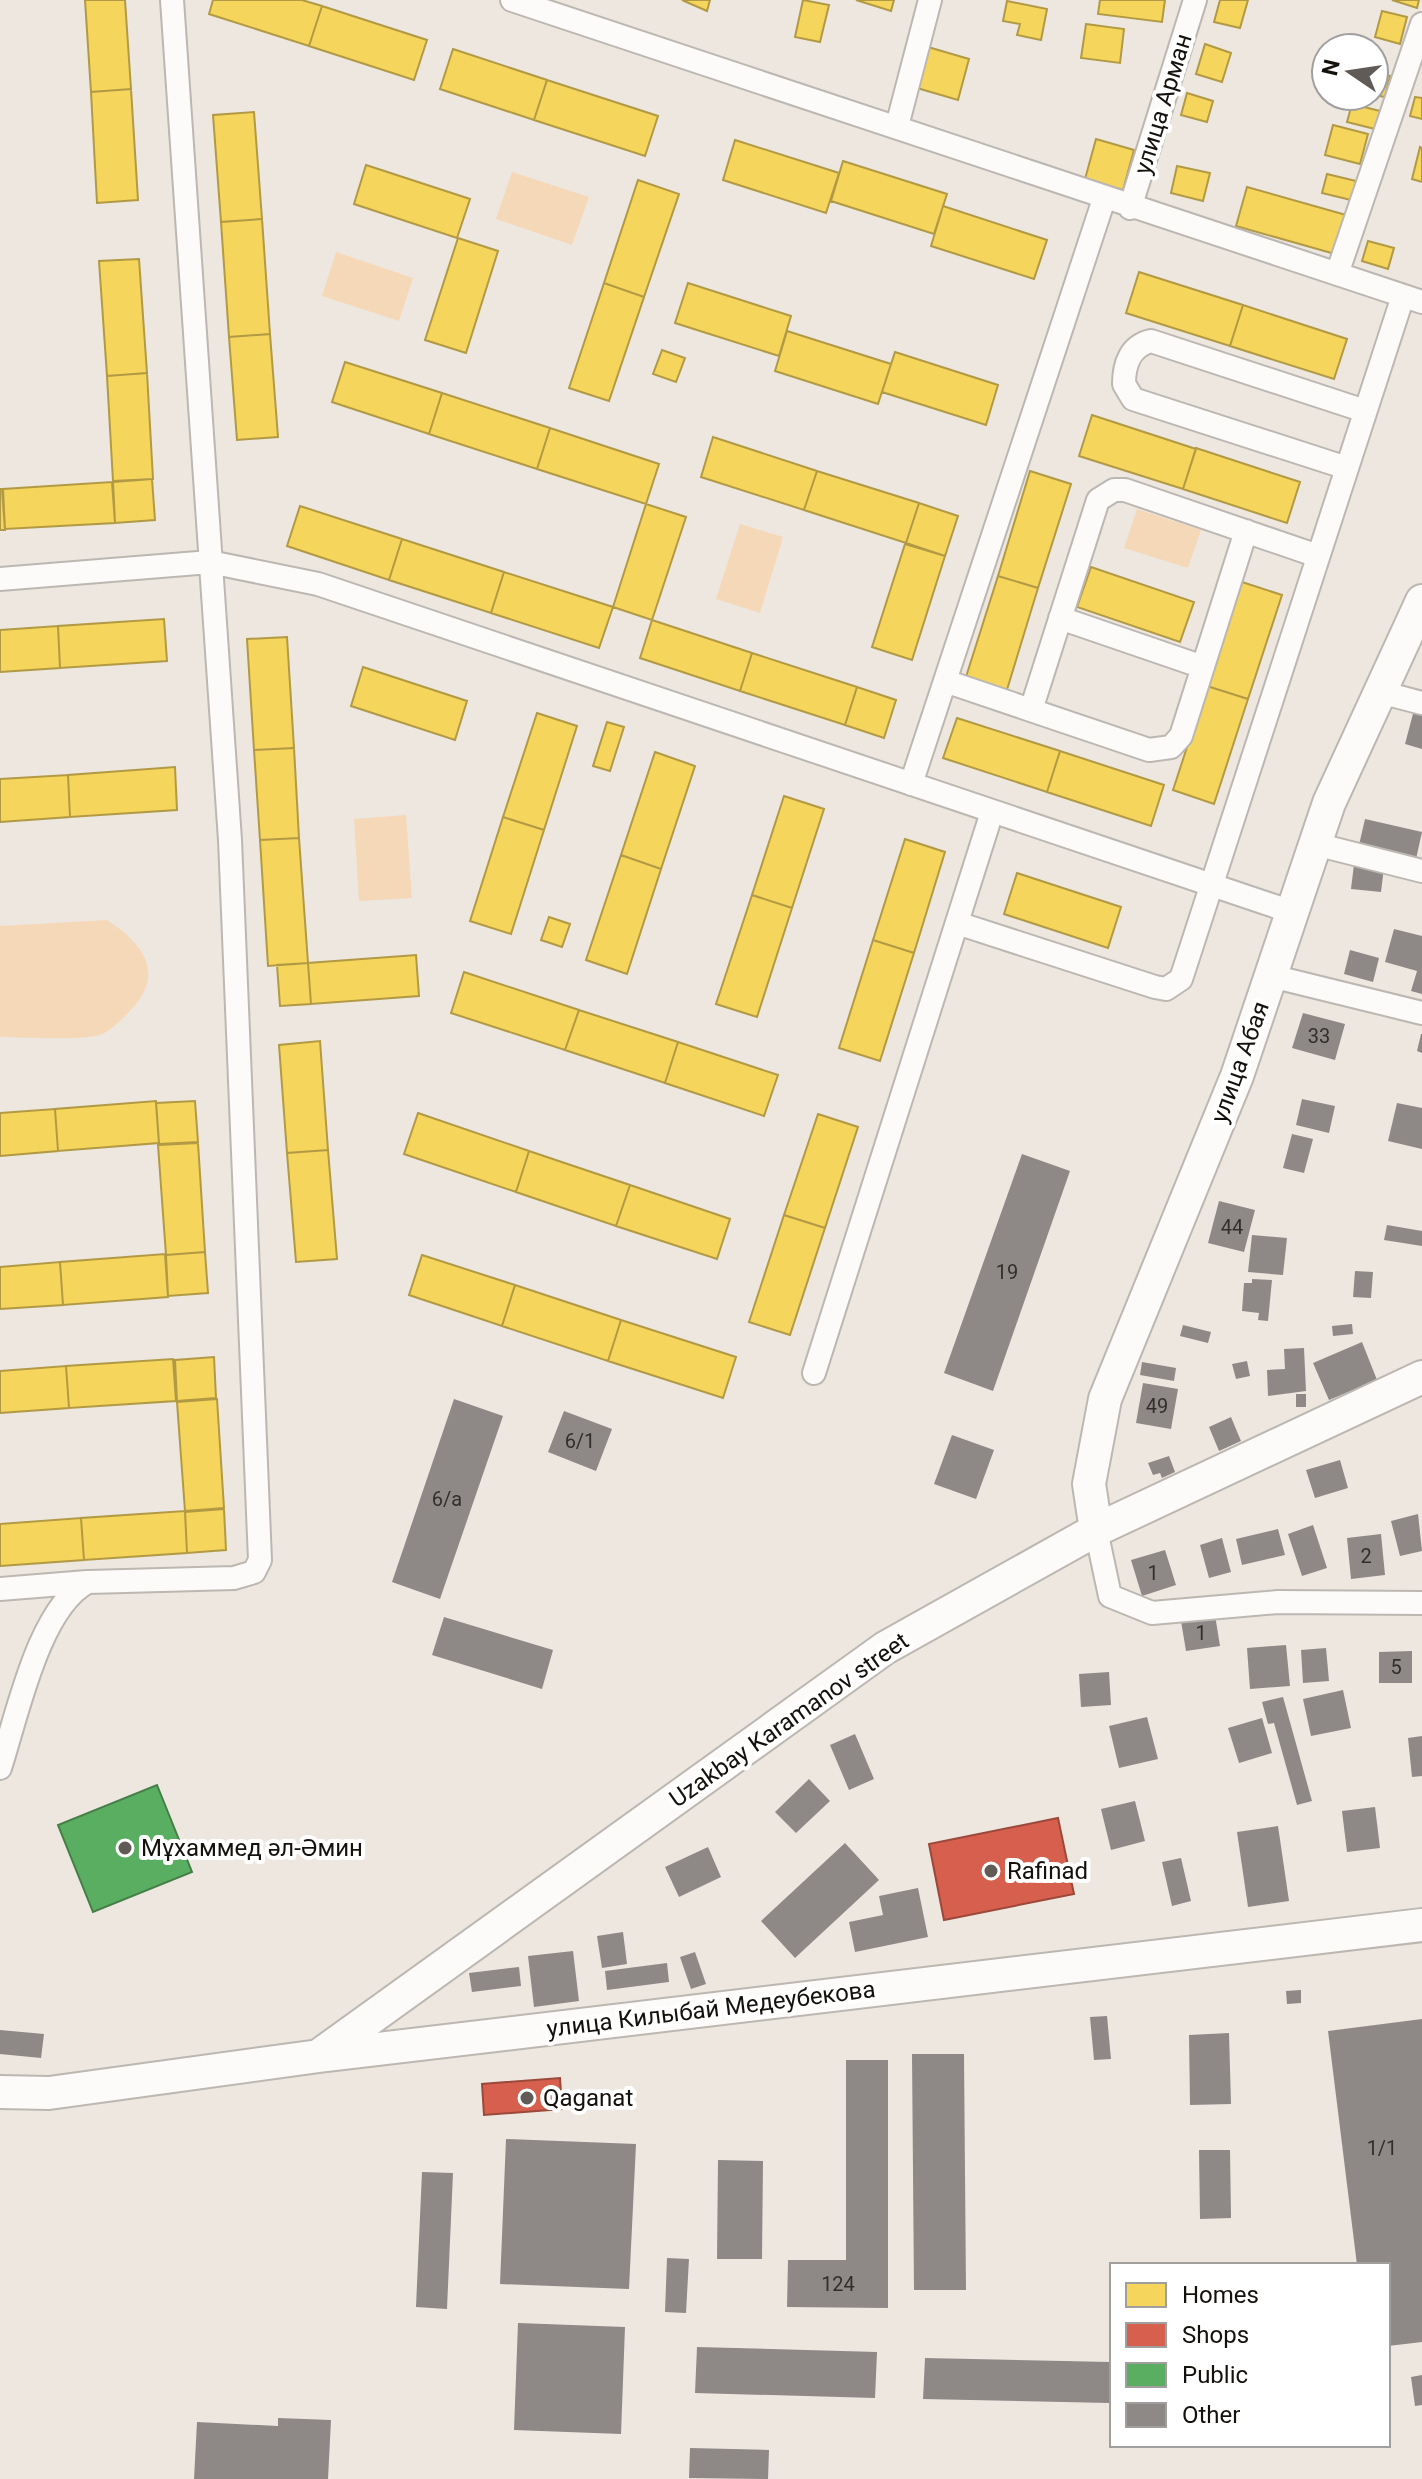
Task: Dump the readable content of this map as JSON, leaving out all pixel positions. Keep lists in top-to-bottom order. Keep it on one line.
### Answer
{"streets":{"street":["улица Арман","улица Абая","Uzakbay Karamanov street","улица Килыбай Медеубекова"]},"crossings":[["улица Абая","Uzakbay Karamanov street"],["Uzakbay Karamanov street","улица Килыбай Медеубекова"]],"places":["Мұхаммед әл-Әмин","Rafinad","Qaganat"],"house_numbers":["33","44","19","49","6/1","6/а","2","1","1","5","1/1","124"],"legend":["Homes","Shops","Public","Other"],"north":"left"}
